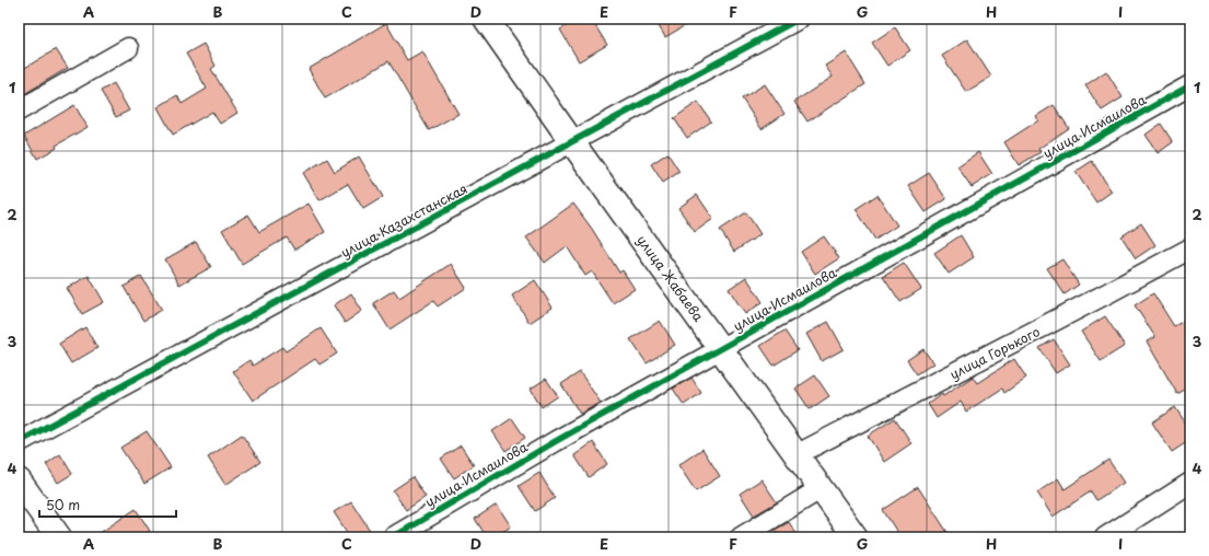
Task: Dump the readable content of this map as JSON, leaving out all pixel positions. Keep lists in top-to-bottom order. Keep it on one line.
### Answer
{"streets":{"street":["улица Исмаилова","улица Казахстанская","улица Жабаева","улица Горького"]},"crossings":[["улица Исмаилова","улица Жабаева"],["улица Казахстанская","улица Жабаева"],["улица Жабаева","улица Горького"]],"scale_bar":"50 m","grid":{"columns":["A","B","C","D","E","F","G","H","I"],"rows":["1","2","3","4"]}}
